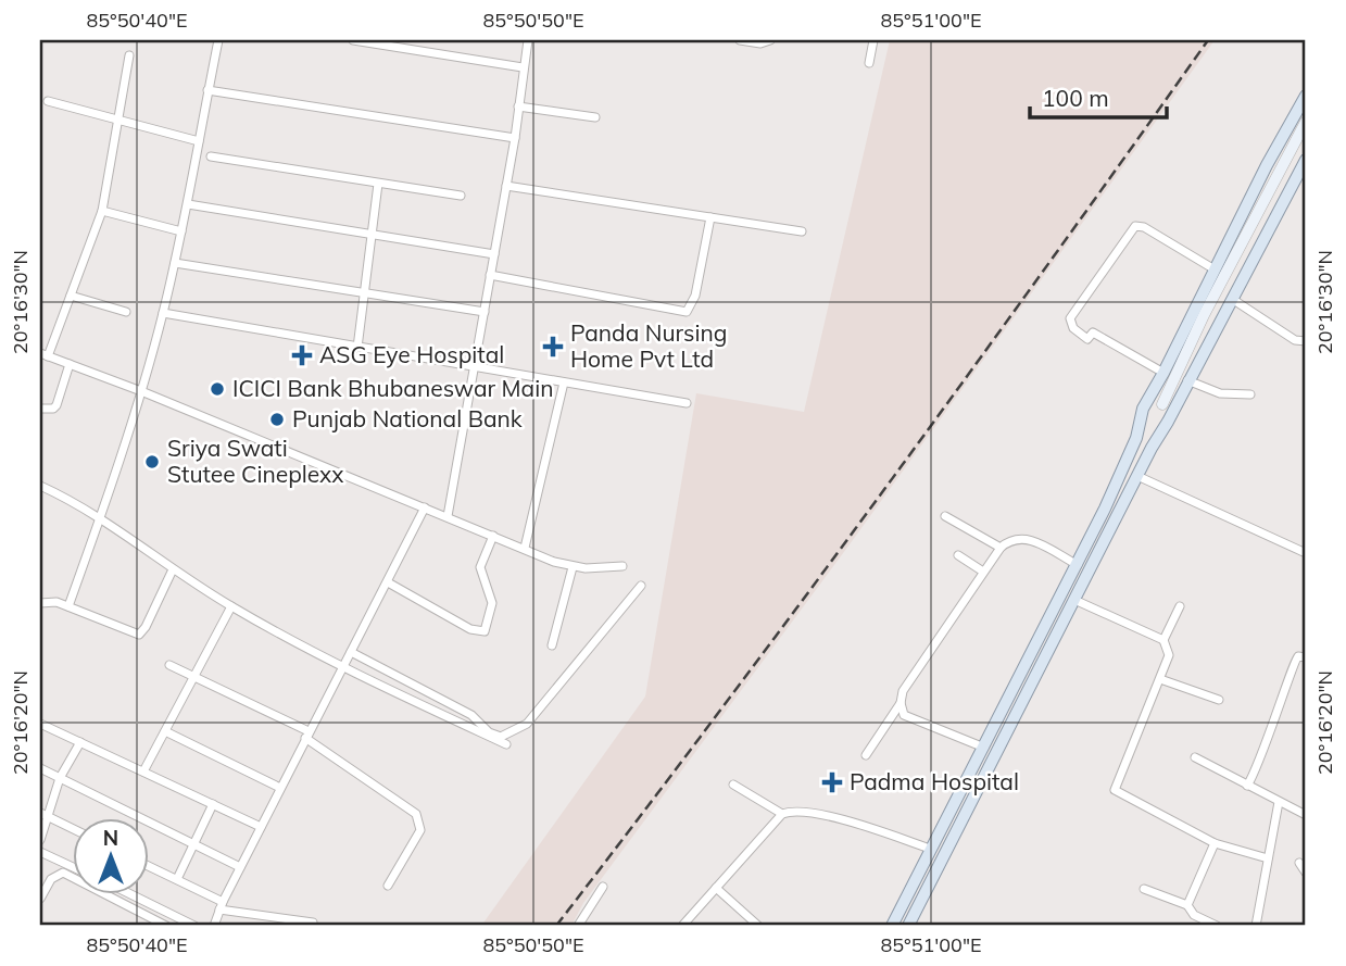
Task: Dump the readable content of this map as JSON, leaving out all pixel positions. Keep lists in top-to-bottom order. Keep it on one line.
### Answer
{"places":{"health":["Panda Nursing Home Pvt Ltd","ASG Eye Hospital","Padma Hospital"],"other":["ICICI Bank Bhubaneswar Main","Punjab National Bank","Sriya Swati Stutee Cineplexx"]},"scale_bar":"100 m","north":"top","coordinates":["85°50'40\"E","85°50'50\"E","85°51'00\"E","20°16'30\"N","20°16'20\"N"]}
